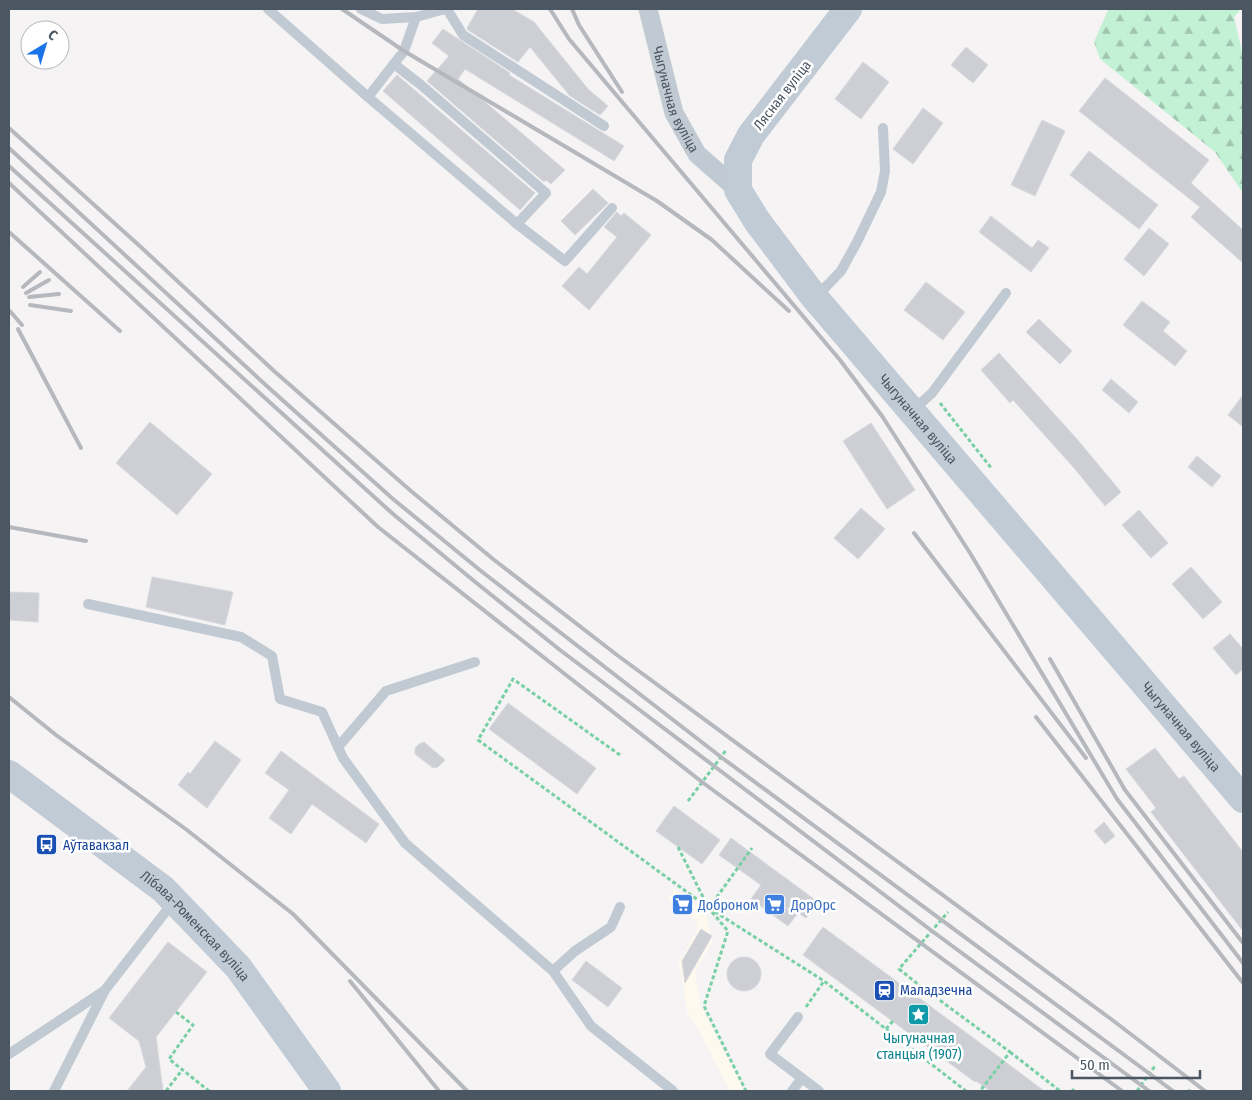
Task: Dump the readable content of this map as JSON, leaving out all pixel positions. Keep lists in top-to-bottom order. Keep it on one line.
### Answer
{"streets":{"main road":["Лясная вуліца","Чыгуначная вуліца","Лібава-Роменская вуліца"]},"crossings":[["Лясная вуліца","Чыгуначная вуліца"]],"places":{"bus stop":["Аўтавакзал"],"supermarket":["Доброном","ДорОрс"],"station":["Маладзечна"],"place":["Чыгуначная станцыя (1907)"]},"scale_bar":"50 m","north":"top right"}
